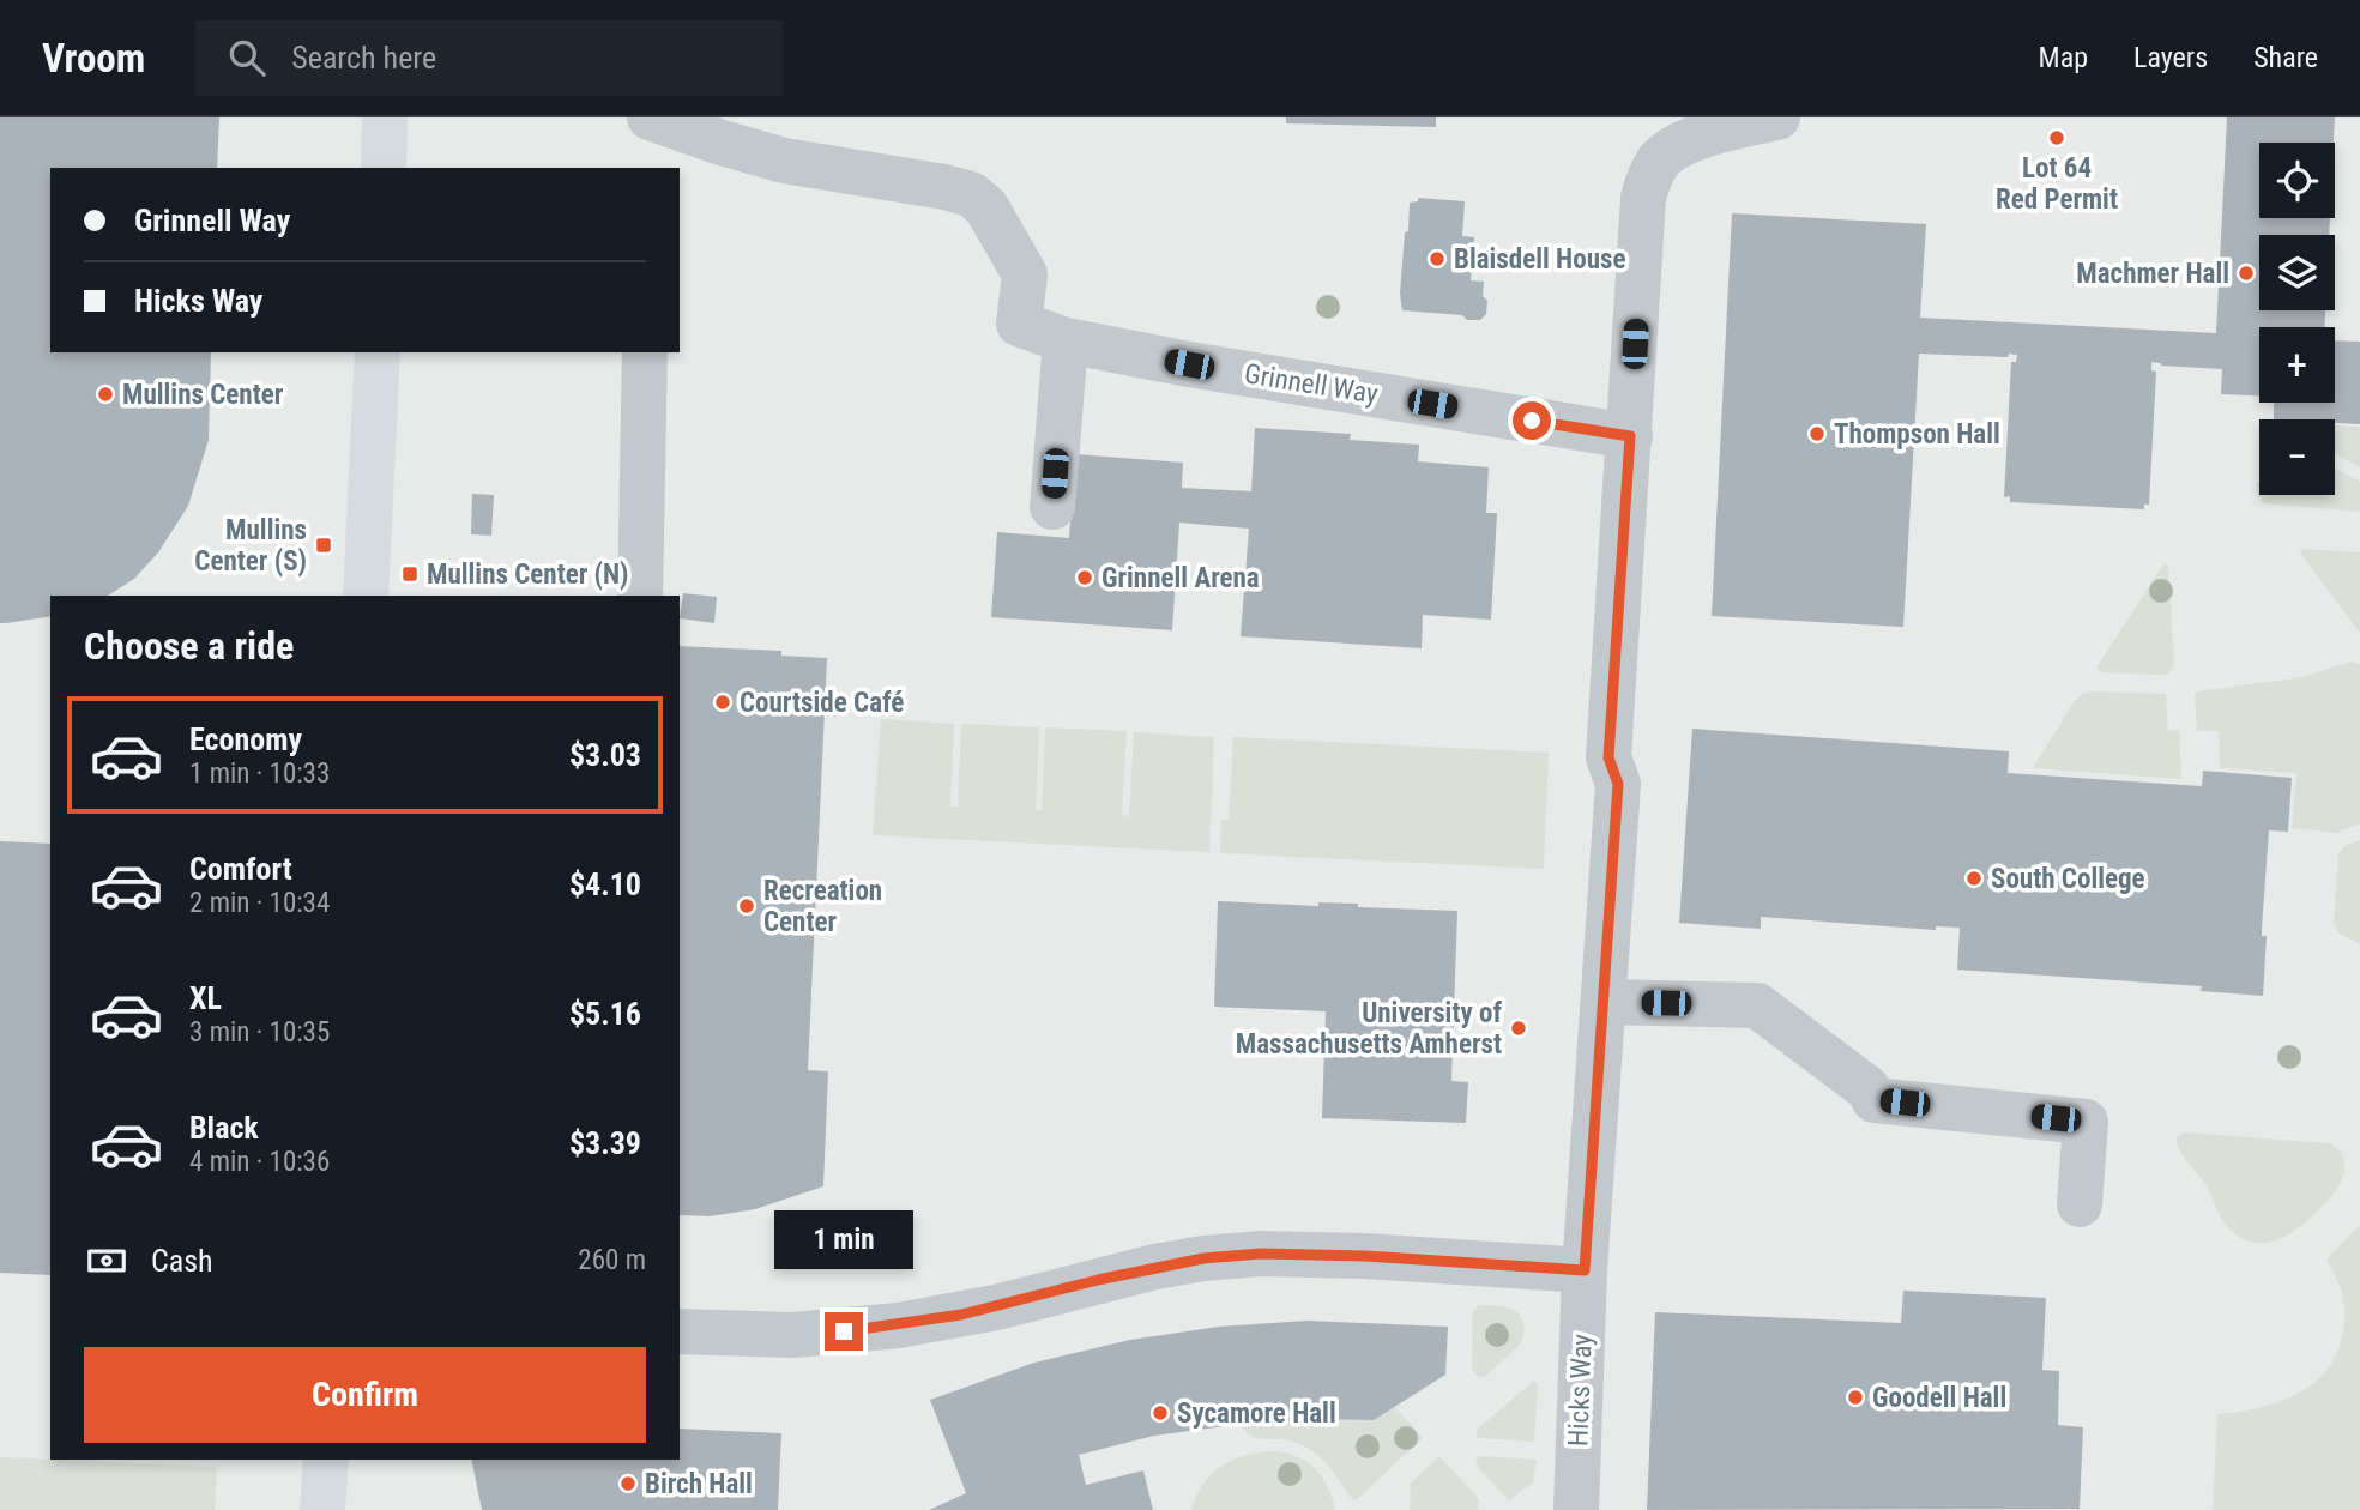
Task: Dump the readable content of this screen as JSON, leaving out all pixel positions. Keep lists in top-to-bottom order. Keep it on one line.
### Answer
{"streets":{"street":["Grinnell Way","Hicks Way"]},"crossings":[["Grinnell Way","Hicks Way"]],"places":{"other":["Lot 64 Red Permit","Blaisdell House","Machmer Hall","Mullins Center","Thompson Hall","Grinnell Arena","Courtside Café","South College","Recreation Center","University of Massachusetts Amherst","Goodell Hall","Sycamore Hall","Birch Hall"],"transit":["Mullins Center (S)","Mullins Center (N)"]},"page":{"header":"Vroom","search":"Search here","nav":["Map","Layers","Share"],"map_buttons":["+","−"],"banner":["Grinnell Way","Hicks Way"],"heading":"Choose a ride","list":[{"name":"Economy","note":"1 min · 10:33","value":"$3.03"},{"name":"Comfort","note":"2 min · 10:34","value":"$4.10"},{"name":"XL","note":"3 min · 10:35","value":"$5.16"},{"name":"Black","note":"4 min · 10:36","value":"$3.39"}],"bubble":"1 min","pay":["Cash","260 m"],"buttons":"Confirm"}}
